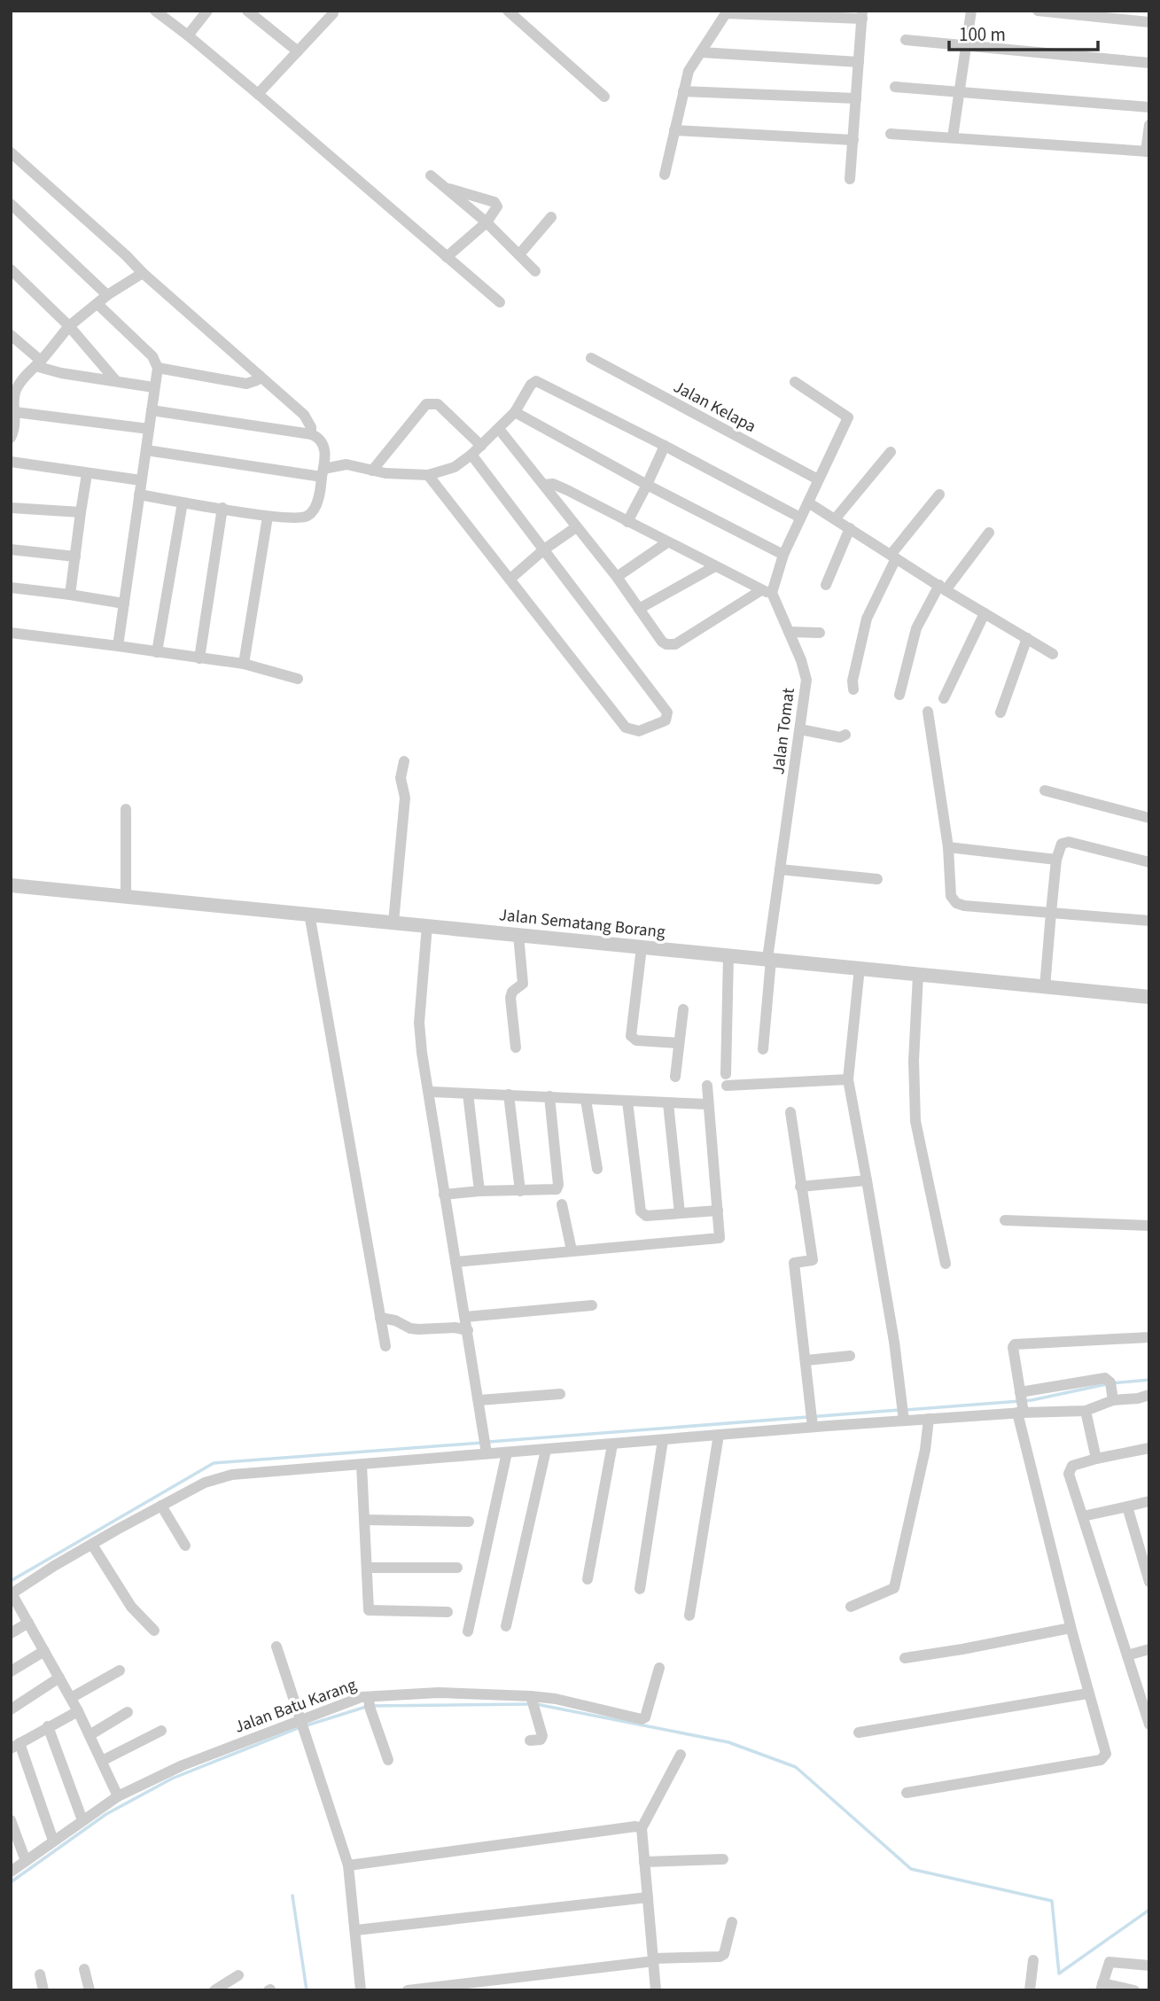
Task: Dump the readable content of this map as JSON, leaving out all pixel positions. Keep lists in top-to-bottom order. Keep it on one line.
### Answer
{"streets":{"street":["Jalan Kelapa","Jalan Tomat","Jalan Sematang Borang","Jalan Batu Karang"]},"crossings":[["Jalan Tomat","Jalan Sematang Borang"]],"scale_bar":"100 m"}
